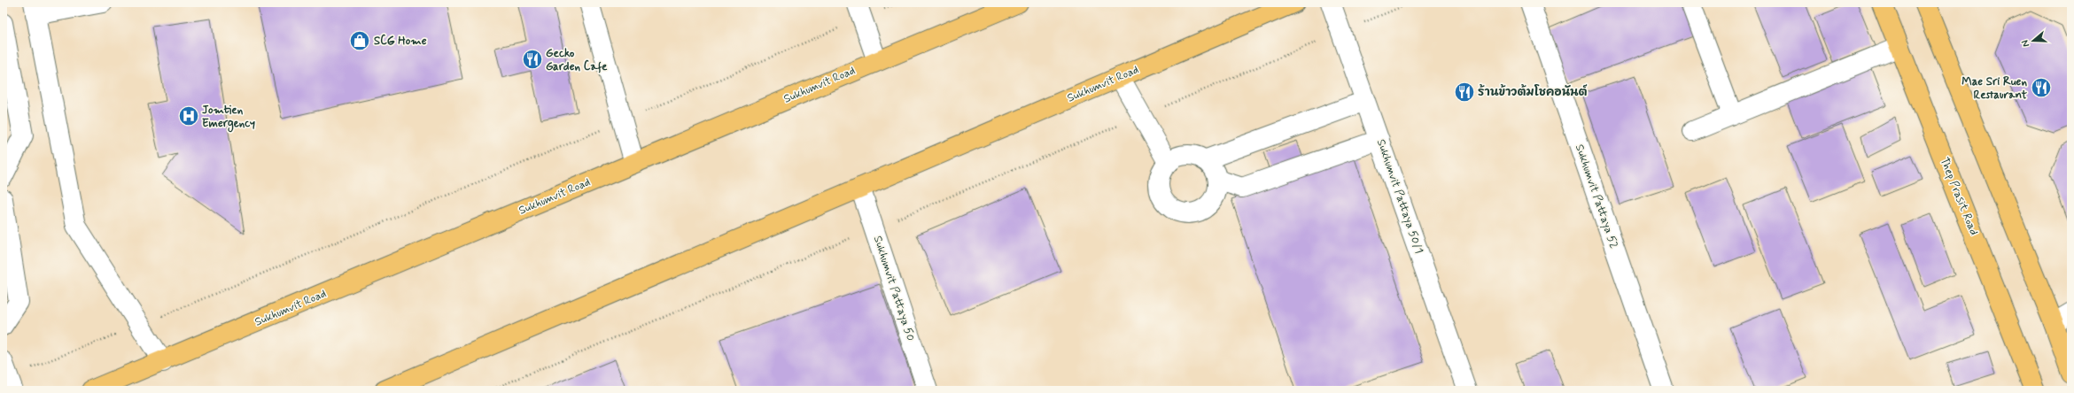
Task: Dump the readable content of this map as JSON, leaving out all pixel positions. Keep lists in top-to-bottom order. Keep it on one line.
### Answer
{"streets":{"main road":["Sukhumvit Road","Thep Prasit Road"],"street":["Sukhumvit Pattaya 50/1","Sukhumvit Pattaya 52","Sukhumvit Pattaya 50"]},"crossings":[["Sukhumvit Road","Sukhumvit Pattaya 50"]],"places":{"shop":["SCG Home"],"restaurant":["Gecko Garden Cafe","Mae Sri Ruen Restaurant","ร้านข้าวต้มโชคอนันต์"],"hospital":["Jomtien Emergency"]},"north":"left"}
